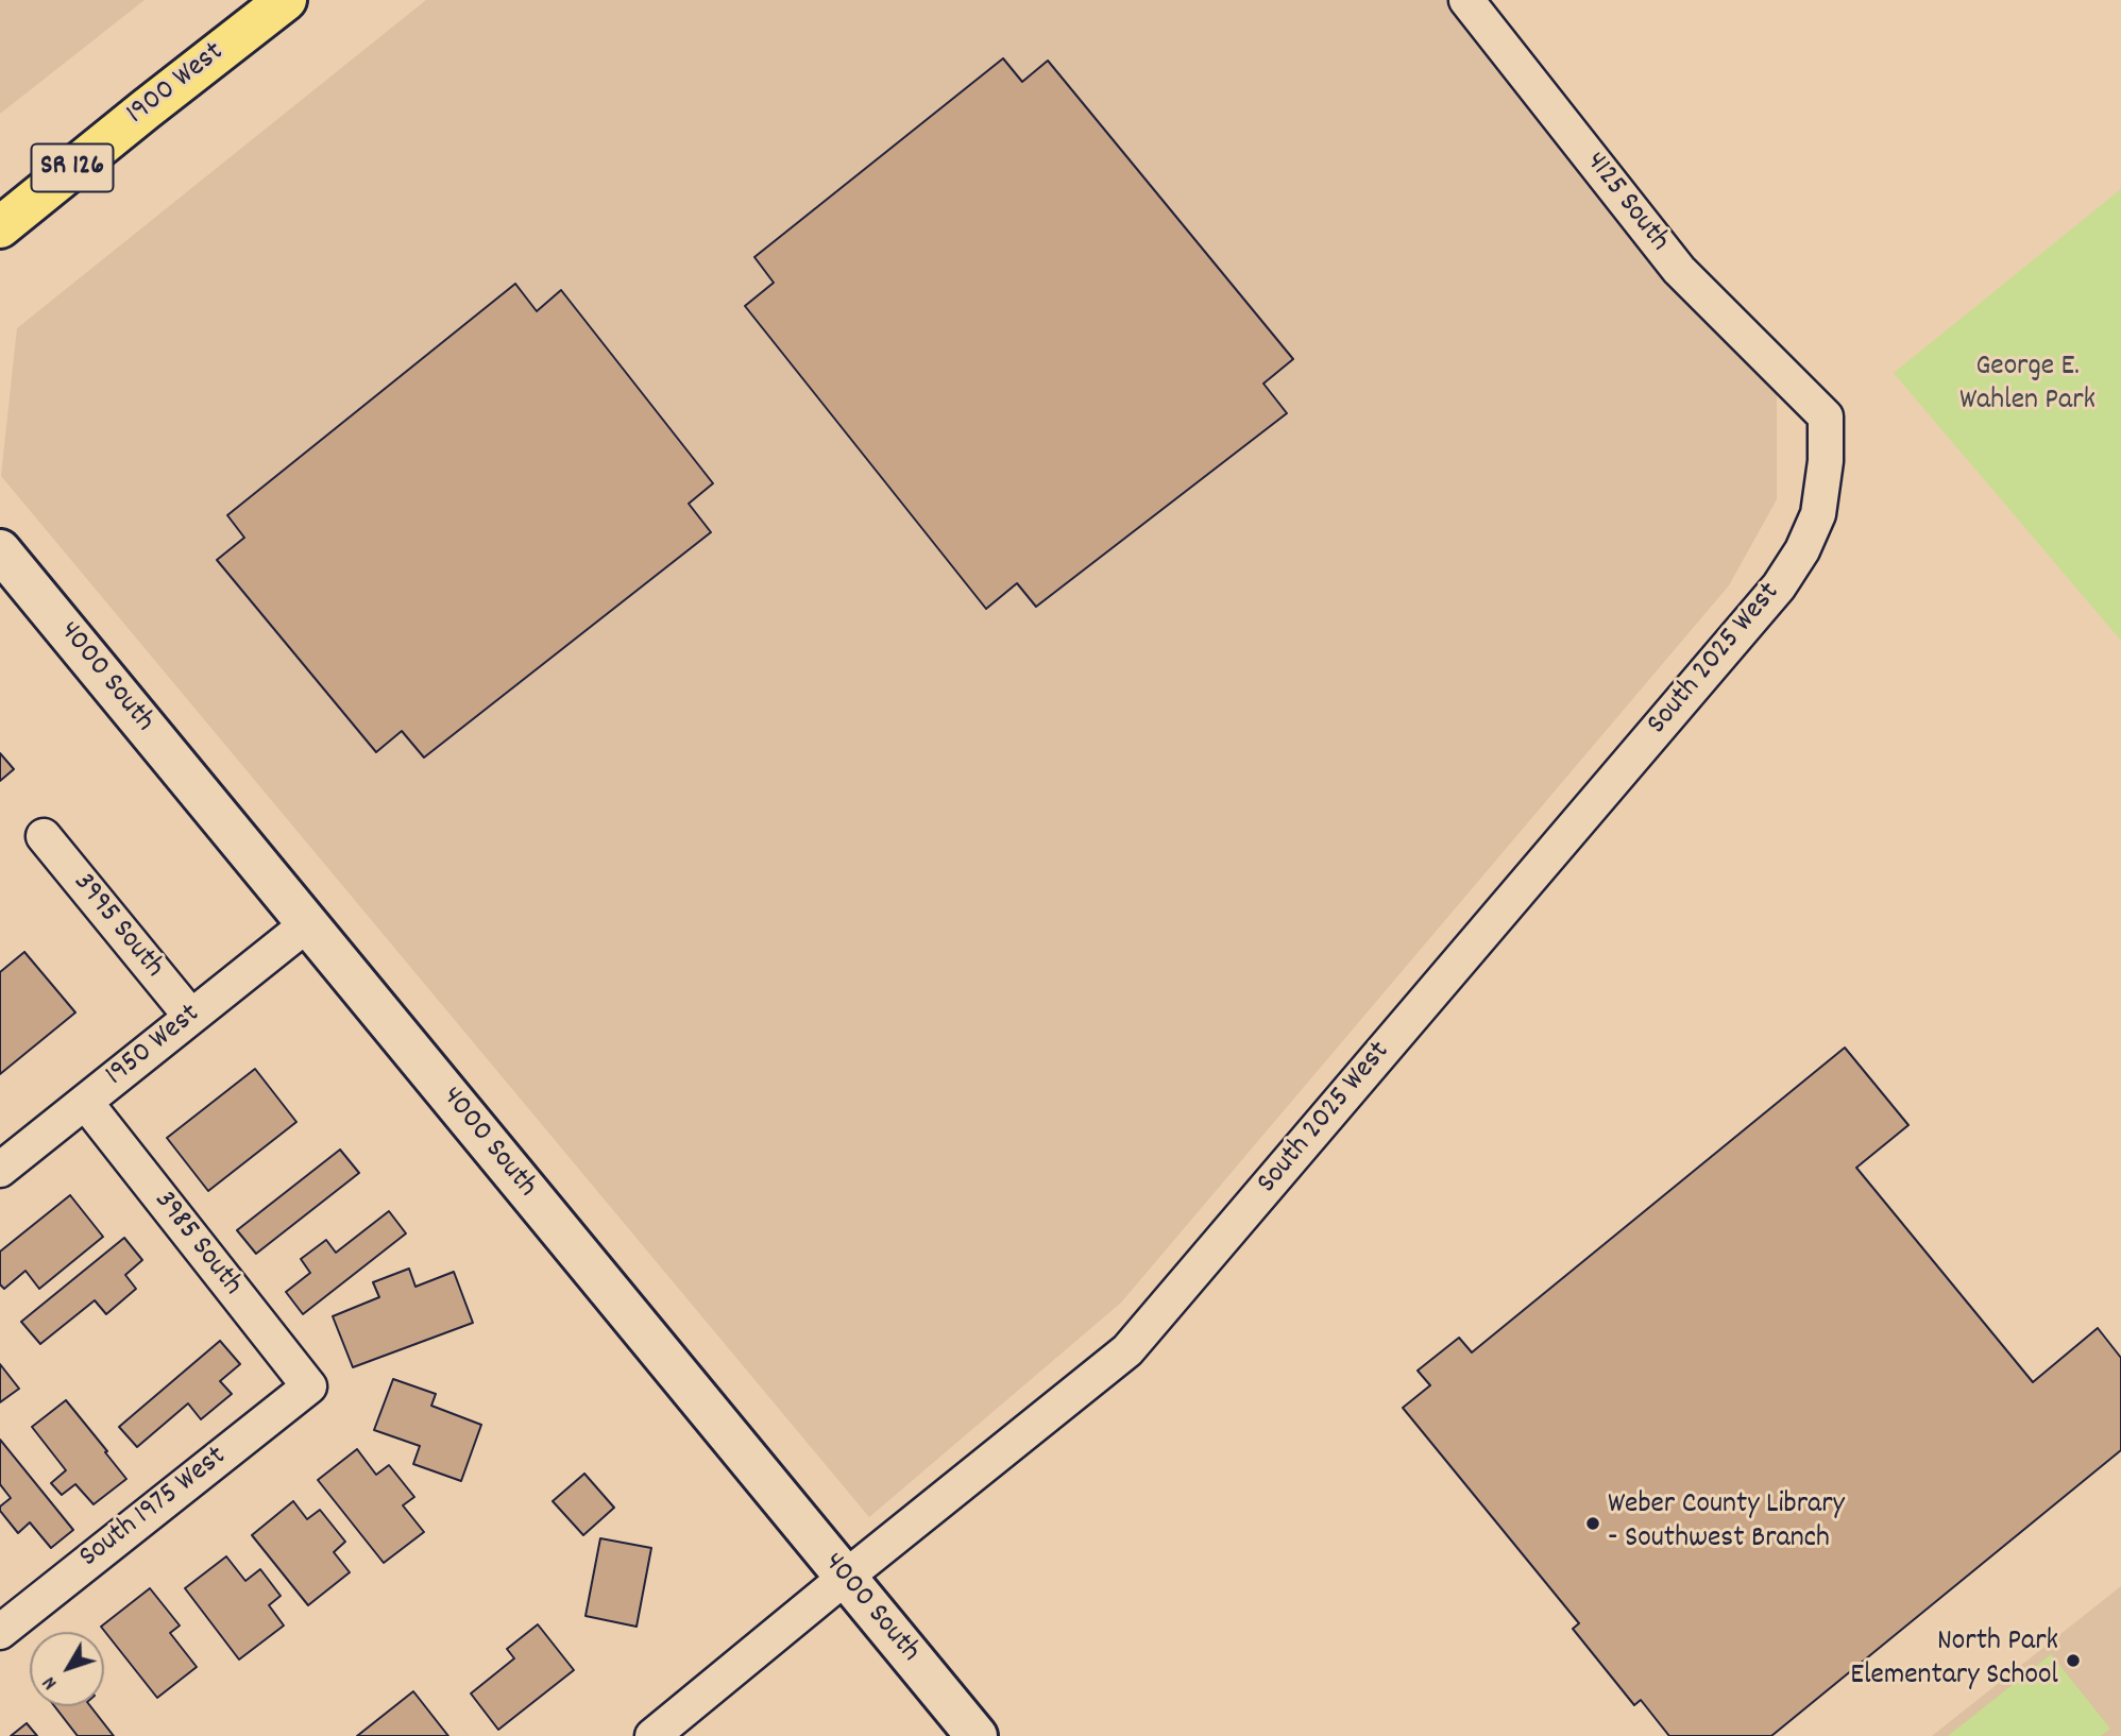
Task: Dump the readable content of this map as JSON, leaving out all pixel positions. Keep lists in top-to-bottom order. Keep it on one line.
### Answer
{"streets":{"main road":["1900 West","SR 126"],"street":["4125 South","South 2025 West","4000 South","3995 South","1950 West","3985 South","South 1975 West"]},"crossings":[["4125 South","South 2025 West"],["South 2025 West","4000 South"],["4000 South","1950 West"],["3995 South","1950 West"],["1950 West","3985 South"],["3985 South","South 1975 West"]],"parks":["George E. Wahlen Park"],"places":["Weber County Library - Southwest Branch","North Park Elementary School"],"north":"bottom left"}
